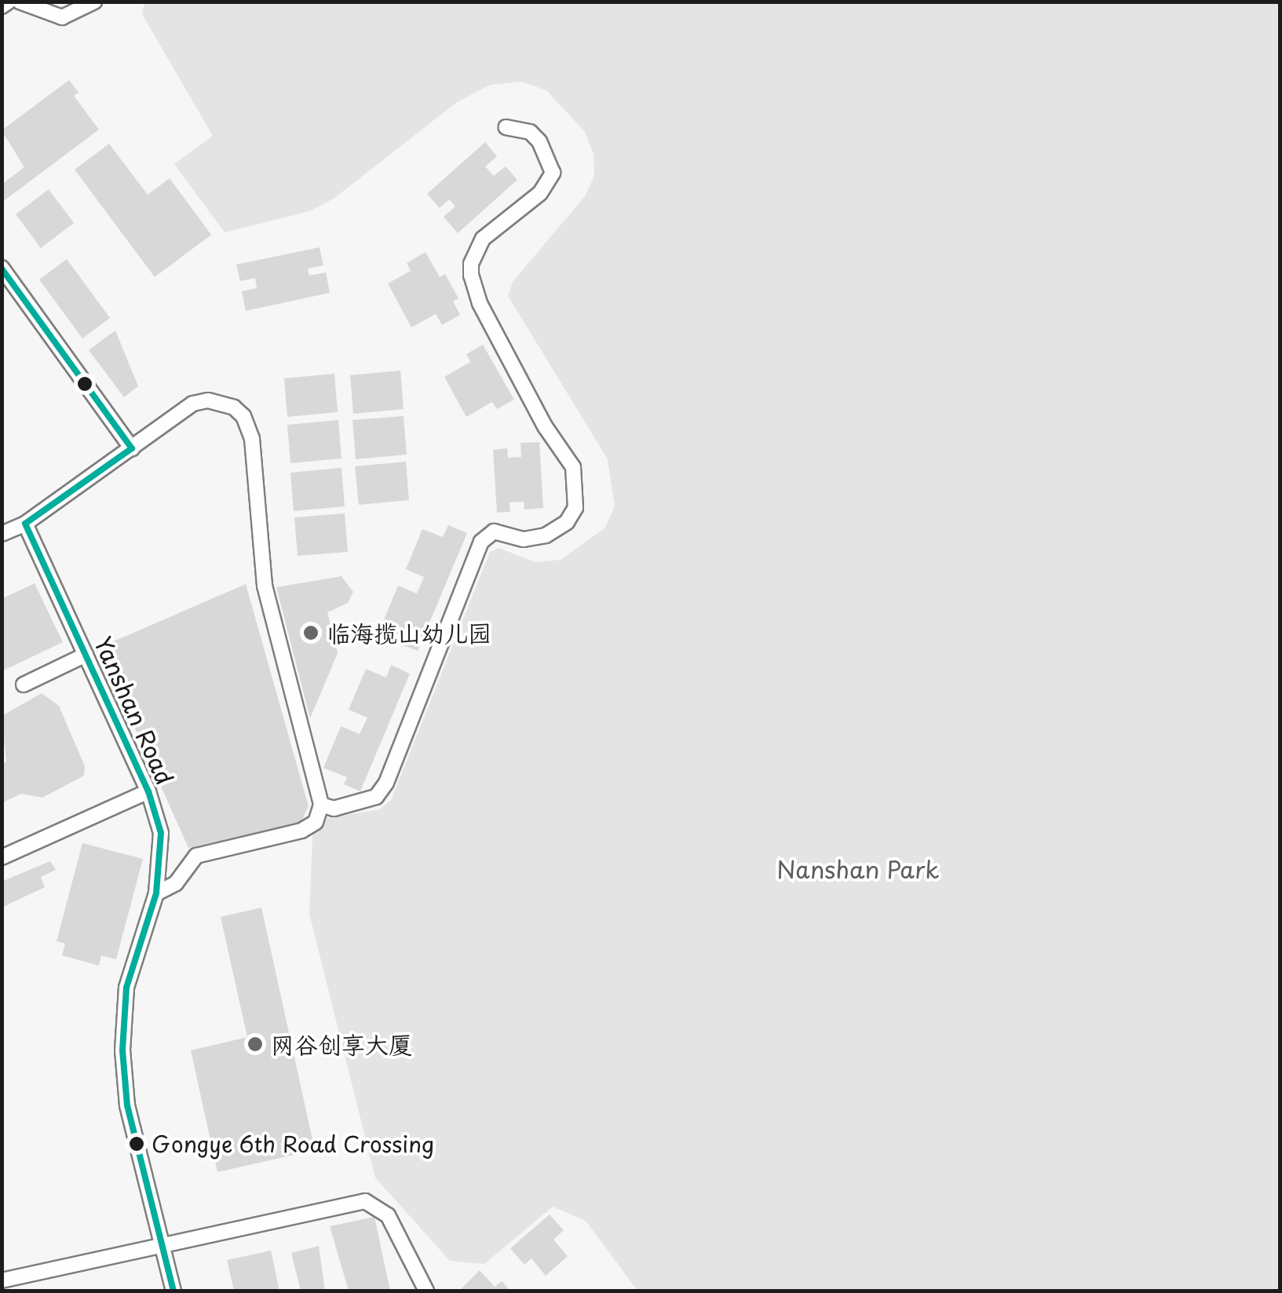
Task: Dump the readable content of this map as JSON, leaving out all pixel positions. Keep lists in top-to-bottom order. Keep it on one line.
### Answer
{"streets":{"street":["Yanshan Road"]},"parks":["Nanshan Park"],"places":["临海揽山幼儿园","网谷创享大厦","Gongye 6th Road Crossing"]}
